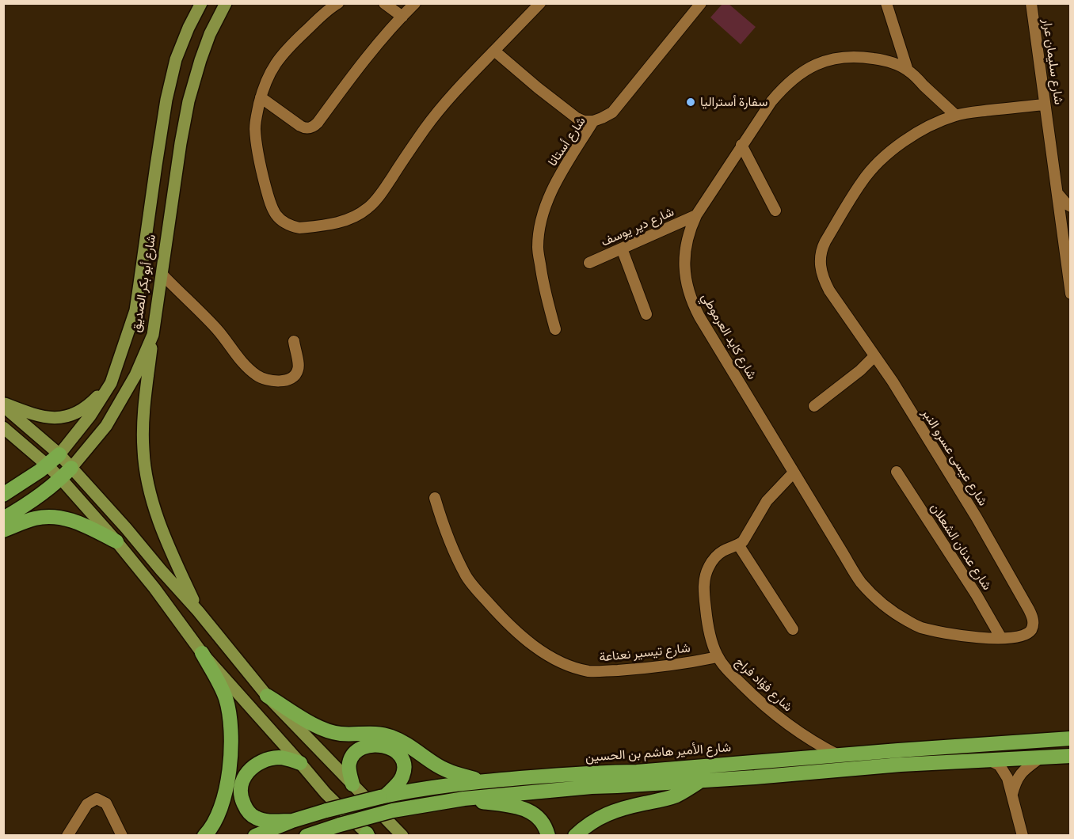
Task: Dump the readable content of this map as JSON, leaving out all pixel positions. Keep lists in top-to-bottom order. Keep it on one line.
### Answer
{"streets":{"highway":["شارع أبو بكر الصديق","شارع الأمير هاشم بن الحسين"],"street":["شارع سليمان عرار","شارع أستانا","شارع دير يوسف","شارع كايد العرموطي","شارع عيسى عسرو النبر","شارع عدنان الشعلان","شارع تيسير نعناعة","شارع فؤاد فراج"]},"crossings":[["شارع دير يوسف","شارع كايد العرموطي"],["شارع كايد العرموطي","شارع عيسى عسرو النبر"],["شارع كايد العرموطي","شارع عدنان الشعلان"],["شارع كايد العرموطي","شارع فؤاد فراج"],["شارع عيسى عسرو النبر","شارع عدنان الشعلان"],["شارع تيسير نعناعة","شارع فؤاد فراج"],["شارع فؤاد فراج","شارع الأمير هاشم بن الحسين"]],"places":["سفارة أستراليا"]}
